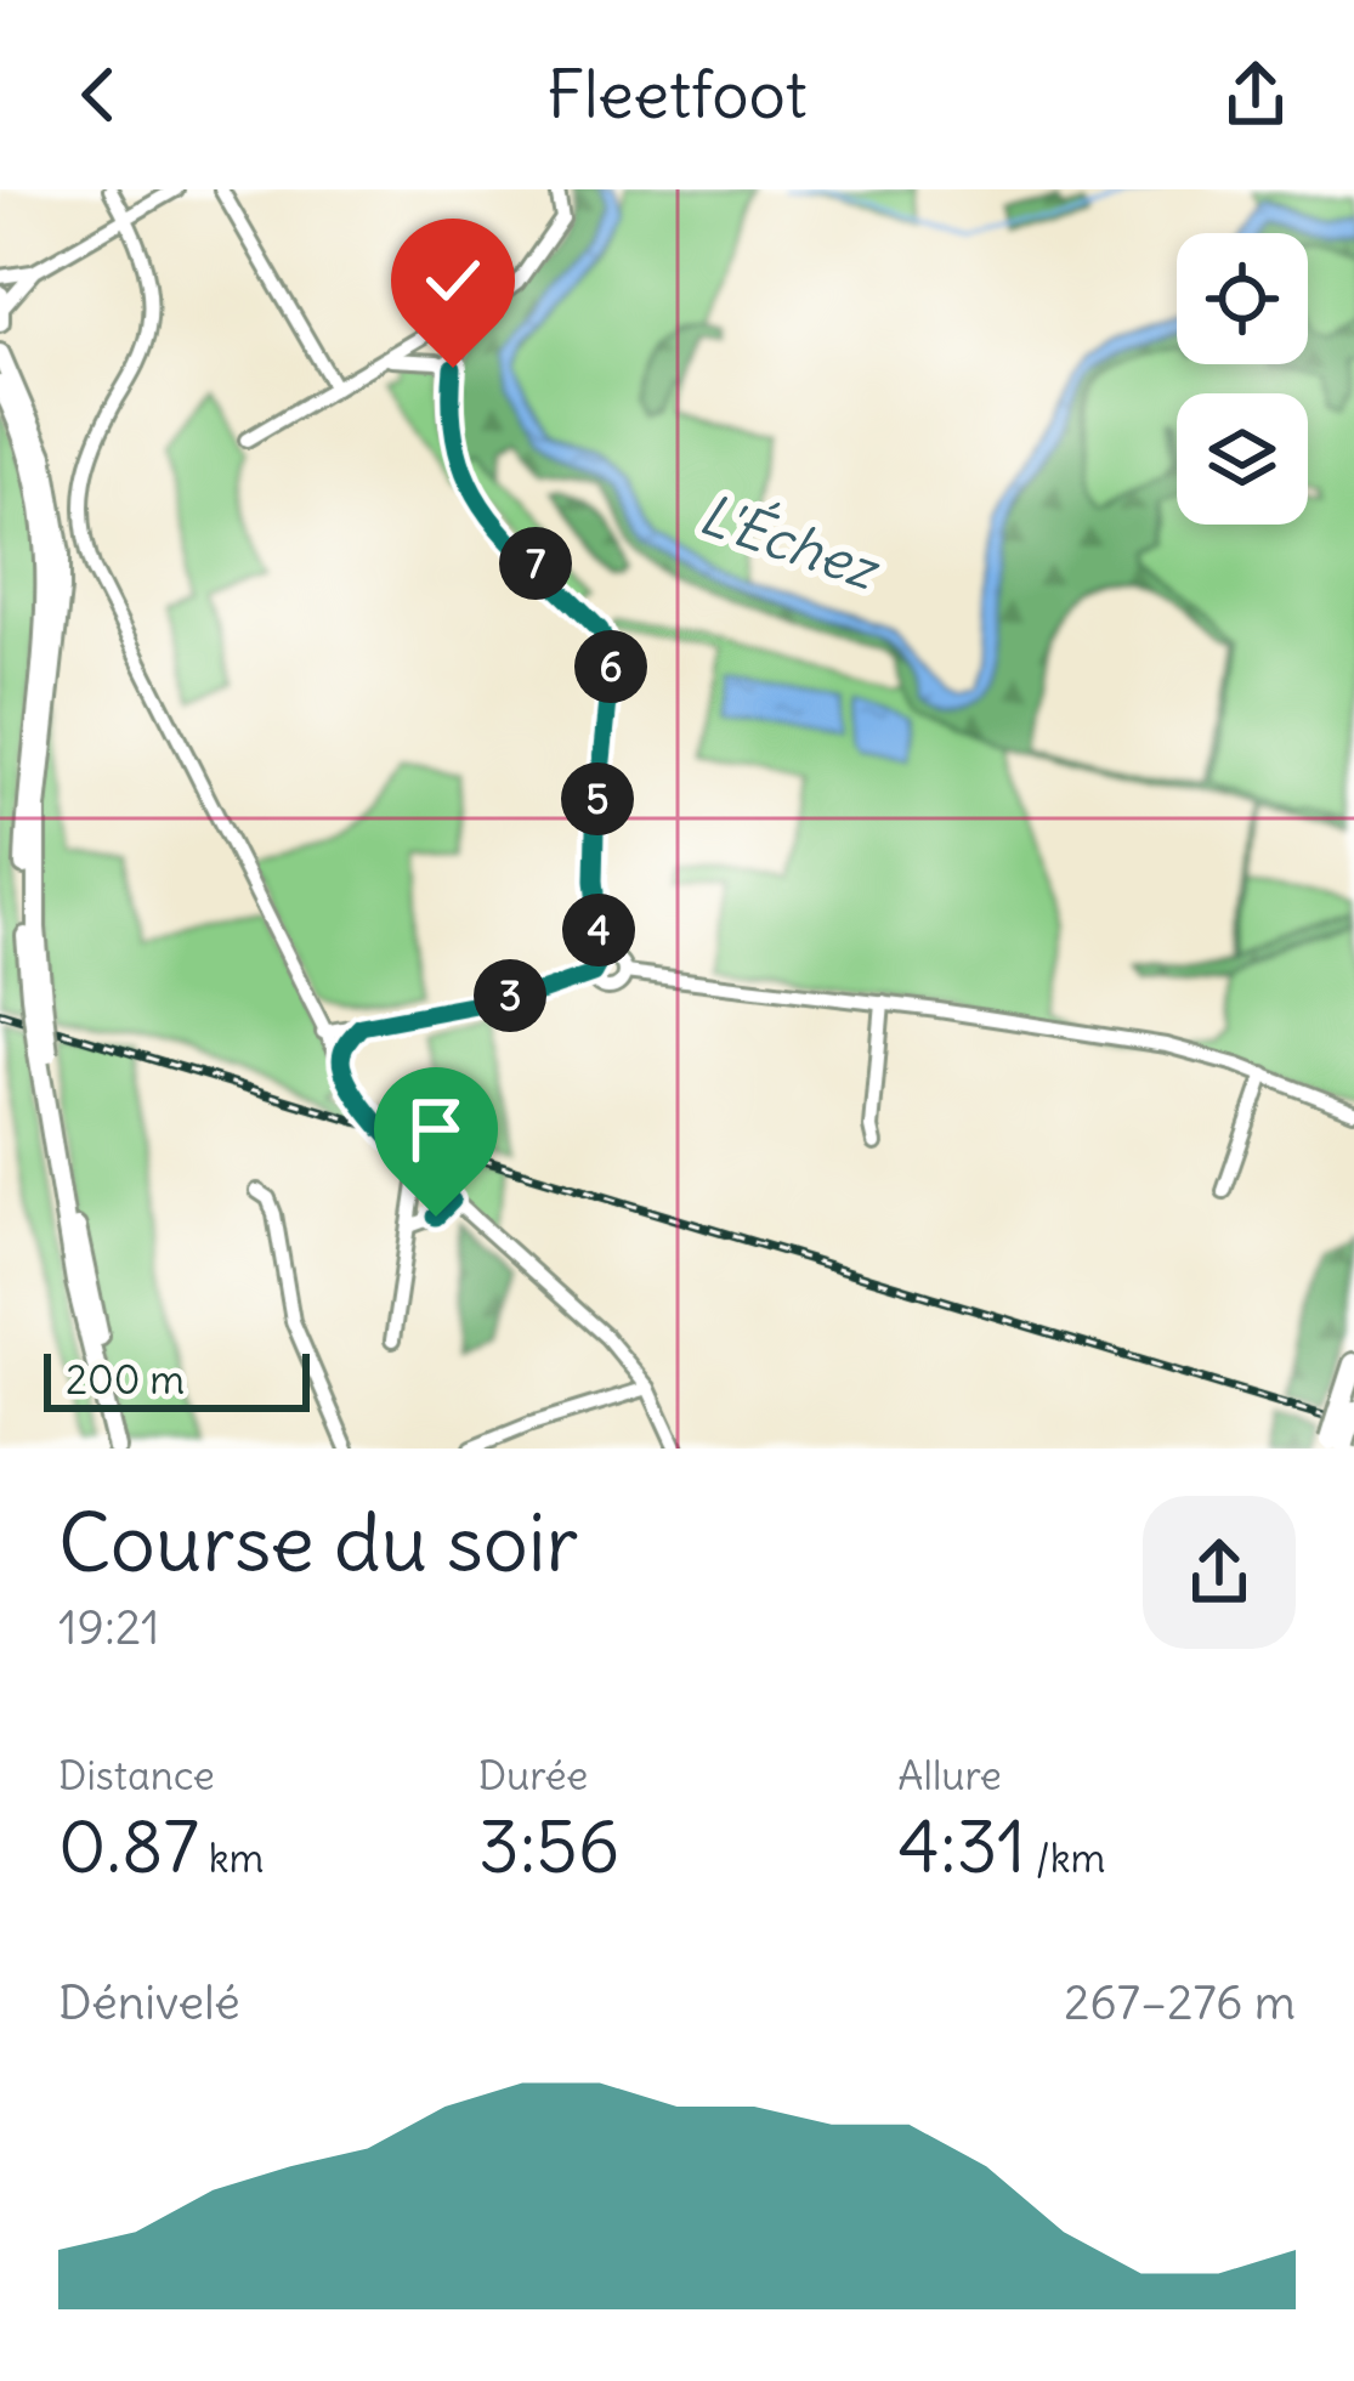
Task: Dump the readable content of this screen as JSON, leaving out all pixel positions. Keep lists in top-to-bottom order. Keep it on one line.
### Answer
{"water":["L'Échez"],"scale_bar":"200 m","page":{"header":"Fleetfoot","pins":["7","6","5","4","3"],"scale":"200 m","heading":["Course du soir","19:21"],"stats":[["Distance","0.87 km"],["Durée","3:56"],["Allure","4:31 /km"]],"chart":["Dénivelé","267–276 m"]}}
